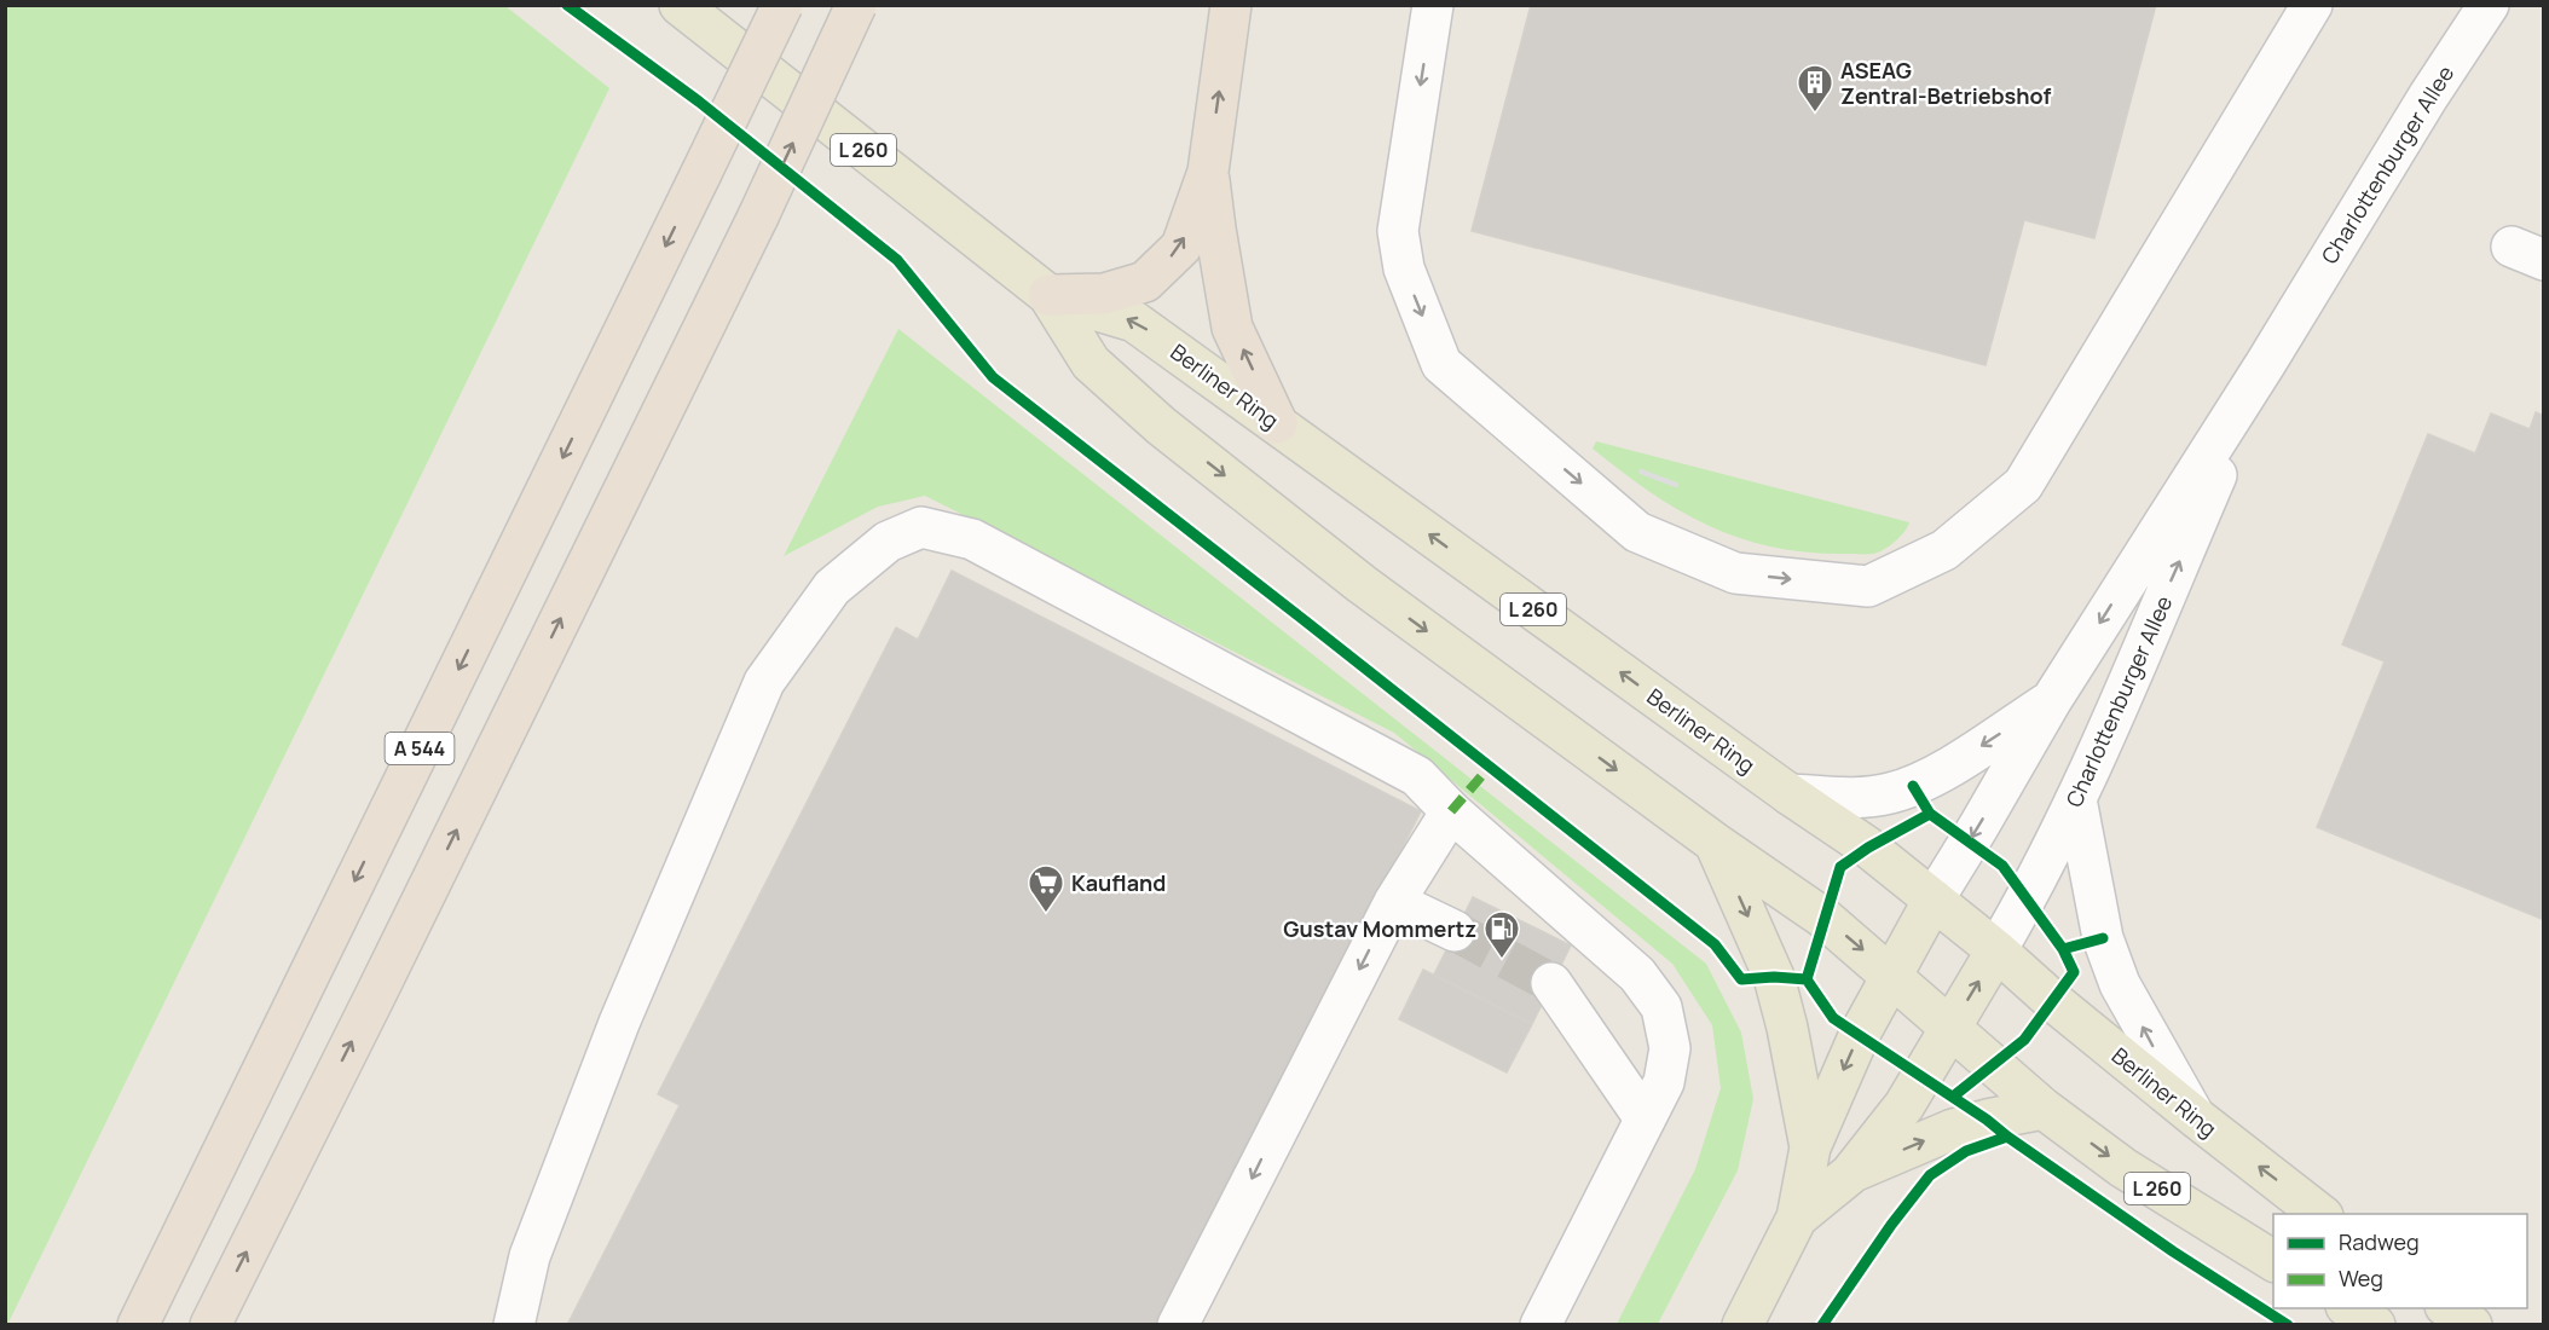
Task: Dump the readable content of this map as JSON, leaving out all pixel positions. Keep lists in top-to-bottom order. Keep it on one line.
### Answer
{"streets":{"highway":["A 544"],"main road":["L 260","Charlottenburger Allee","Berliner Ring"]},"crossings":[["Charlottenburger Allee","Berliner Ring"]],"places":{"building":["ASEAG Zentral-Betriebshof"],"supermarket":["Kaufland"],"fuel station":["Gustav Mommertz"]},"legend":["Radweg","Weg"]}
